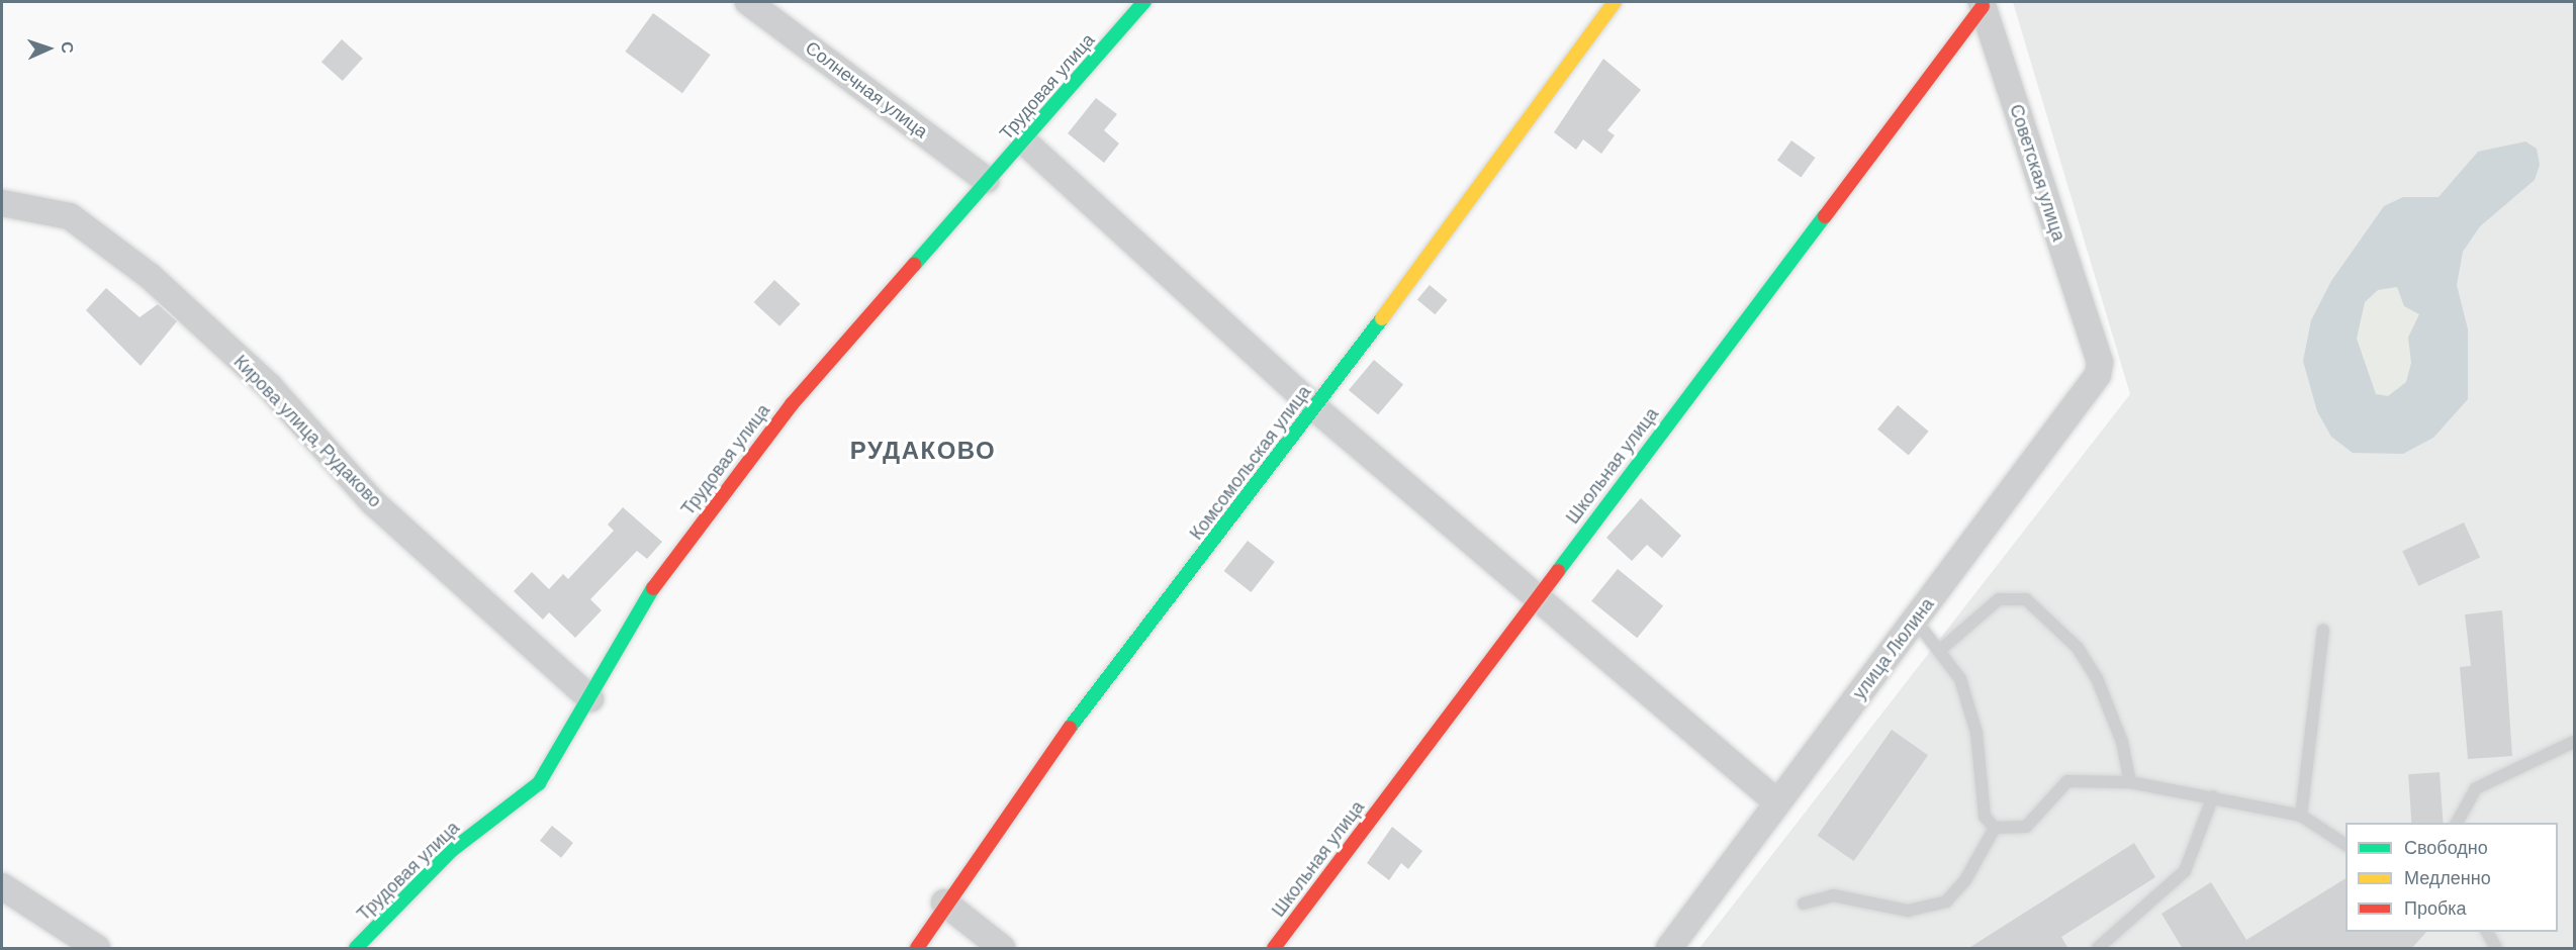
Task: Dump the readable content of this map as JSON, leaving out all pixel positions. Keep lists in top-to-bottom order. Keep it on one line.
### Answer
{"streets":{"street":["Трудовая улица","Солнечная улица","Советская улица","Кирова улица, Рудаково","Комсомольская улица","Школьная улица","улица Люлина"]},"crossings":[["Трудовая улица","Солнечная улица"],["Трудовая улица","Кирова улица, Рудаково"],["Советская улица","Школьная улица"],["Советская улица","улица Люлина"]],"districts":["РУДАКОВО"],"legend":["Свободно","Медленно","Пробка"],"north":"right"}
